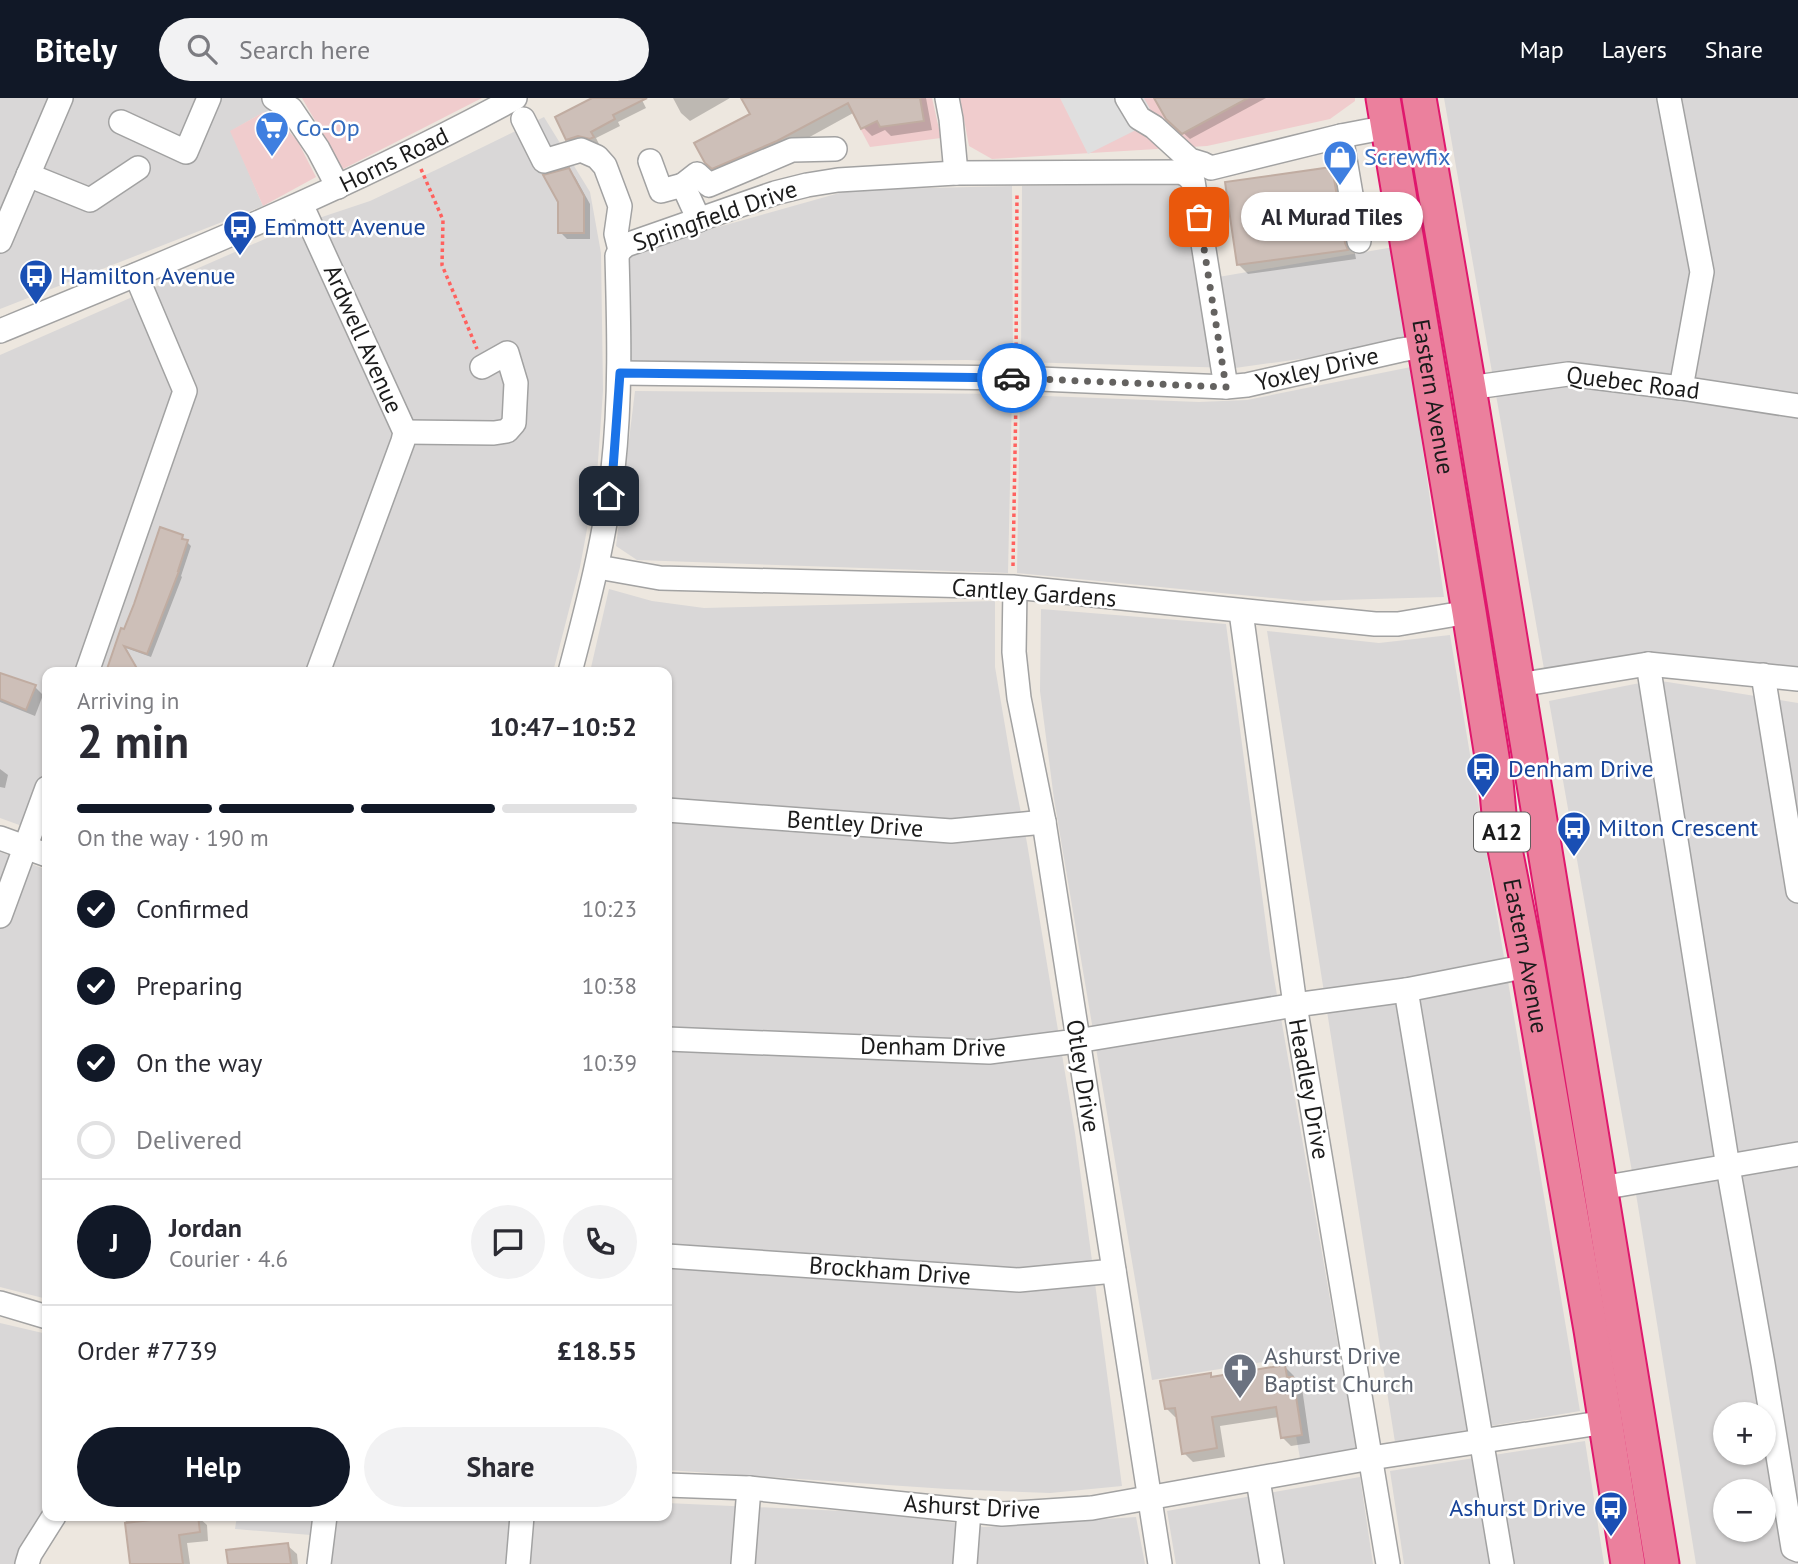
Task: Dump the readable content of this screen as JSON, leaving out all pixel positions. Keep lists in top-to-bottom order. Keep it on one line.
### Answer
{"streets":{"highway":["Eastern Avenue","A12"],"street":["Horns Road","Springfield Drive","Ardwell Avenue","Yoxley Drive","Quebec Road","Cantley Gardens","Bentley Drive","Denham Drive","Otley Drive","Headley Drive","Brockham Drive","Ashurst Drive"]},"crossings":[["Horns Road","Ardwell Avenue"],["Springfield Drive","Yoxley Drive"],["Springfield Drive","Eastern Avenue"],["Springfield Drive","Cantley Gardens"],["Yoxley Drive","Eastern Avenue"],["Quebec Road","Eastern Avenue"],["Eastern Avenue","Cantley Gardens"],["Eastern Avenue","Denham Drive"],["Eastern Avenue","Ashurst Drive"],["Cantley Gardens","Otley Drive"],["Cantley Gardens","Headley Drive"],["Bentley Drive","Otley Drive"],["Denham Drive","Otley Drive"],["Denham Drive","Headley Drive"],["Otley Drive","Brockham Drive"],["Otley Drive","Ashurst Drive"],["Headley Drive","Ashurst Drive"]],"places":{"supermarket":["Co-Op"],"shop":["Screwfix"],"other":["Al Murad Tiles"],"bus stop":["Emmott Avenue","Hamilton Avenue","Denham Drive","Milton Crescent","Ashurst Drive"],"church":["Ashurst Drive Baptist Church"]},"page":{"header":"Bitely","search":"Search here","nav":["Map","Layers","Share"],"bubble":"Al Murad Tiles","heading":["2 min","Arriving in","10:47–10:52"],"panel":["Jordan","Courier · 4.6","Order #7739","£18.55"],"bar":"On the way · 190 m","list":[["Confirmed","10:23"],["Preparing","10:38"],["On the way","10:39"],"Delivered"],"round":"J","map_buttons":["+","−"],"buttons":["Help","Share"]}}
